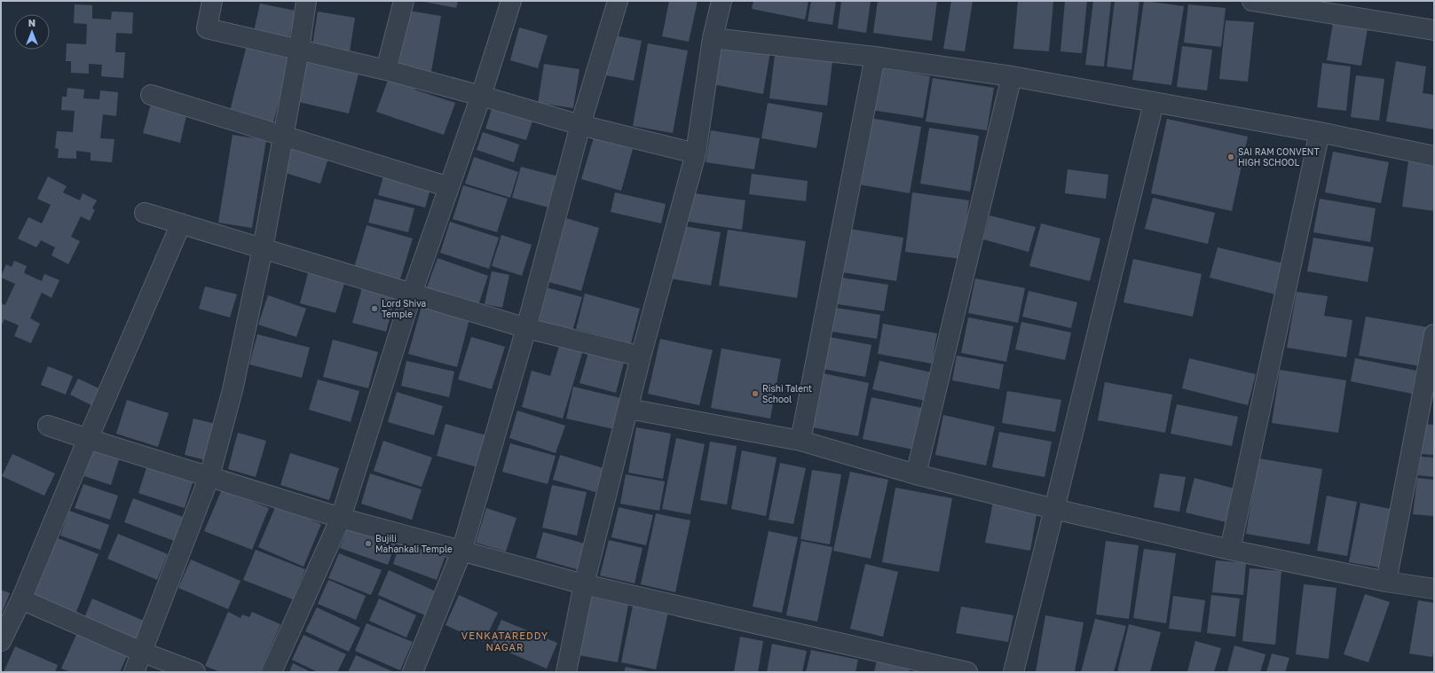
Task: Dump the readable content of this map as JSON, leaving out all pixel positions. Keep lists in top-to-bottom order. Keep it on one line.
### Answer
{"districts":["VENKATAREDDY NAGAR"],"places":["SAI RAM CONVENT HIGH SCHOOL","Lord Shiva Temple","Rishi Talent School","Bujili Mahankali Temple"],"north":"top"}
